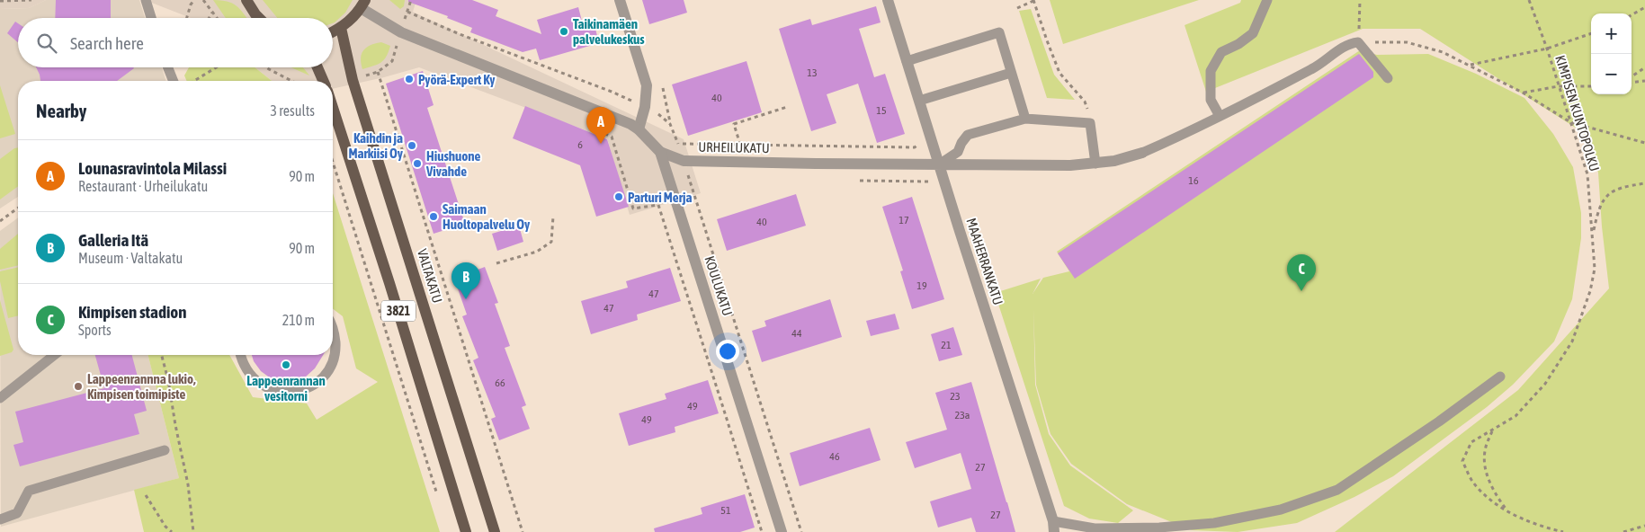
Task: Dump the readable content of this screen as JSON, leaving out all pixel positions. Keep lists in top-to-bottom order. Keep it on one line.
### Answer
{"streets":{"main road":["VALTAKATU","3821"],"street":["URHEILUKATU","MAAHERRANKATU","KOULUKATU"],"path":["KIMPISEN KUNTOPOLKU"]},"crossings":[["URHEILUKATU","MAAHERRANKATU"],["URHEILUKATU","KOULUKATU"]],"places":["Taikinamäen palvelukeskus","Pyörä-Expert Ky","Kaihdin ja Markiisi Oy","Hiushuone Vivahde","Parturi Merja","Saimaan Huoltopalvelu Oy","Lappeenrannan vesitorni","Lappeenrannna lukio, Kimpisen toimipiste"],"house_numbers":["13","40","15","6","16","17","40","19","47","47","44","21","66","23","49","23a","49","46","27","51","27"],"page":{"map_buttons":["+","−"],"search":"Search here","heading":["Nearby","3 results"],"pins":["A","C","B"],"list":[{"mark":"A","name":"Lounasravintola Milassi","note":"Restaurant · Urheilukatu","value":"90 m"},{"mark":"B","name":"Galleria Itä","note":"Museum · Valtakatu","value":"90 m"},{"mark":"C","name":"Kimpisen stadion","note":"Sports","value":"210 m"}]}}
